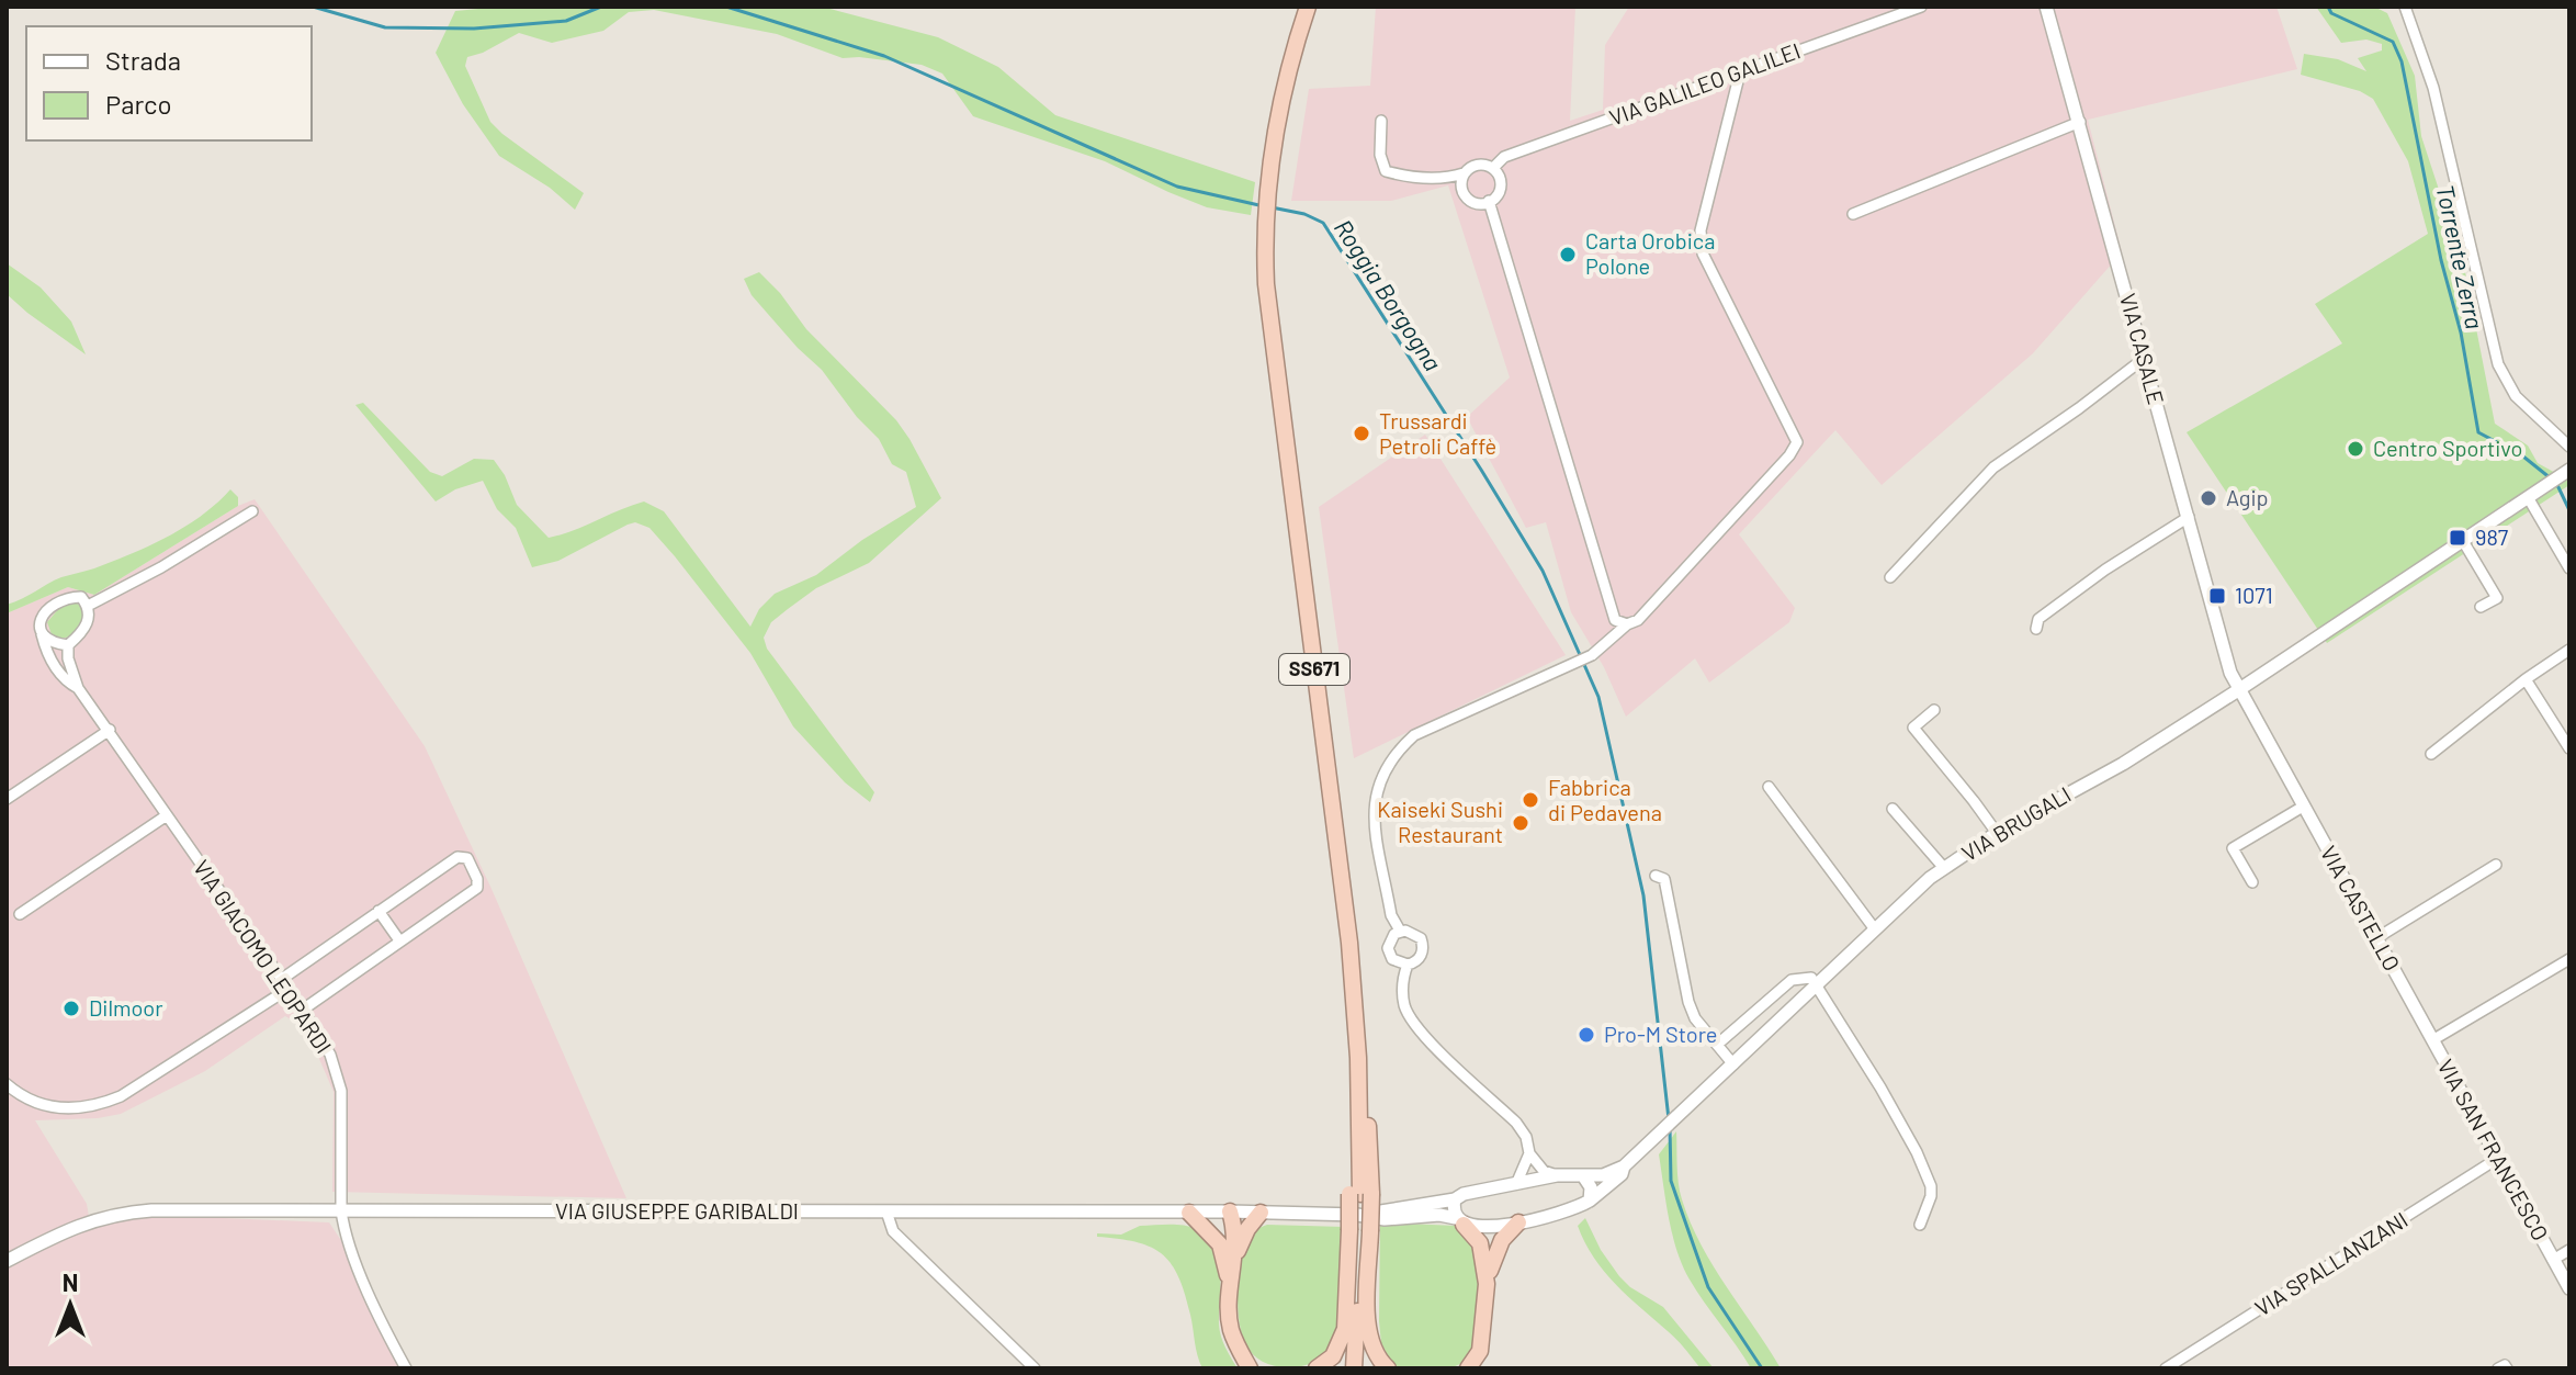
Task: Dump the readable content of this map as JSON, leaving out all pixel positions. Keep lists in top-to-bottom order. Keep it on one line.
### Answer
{"streets":{"highway":["SS671"],"street":["VIA GALILEO GALILEI","VIA CASALE","VIA BRUGALI","VIA CASTELLO","VIA GIACOMO LEOPARDI","VIA SAN FRANCESCO","VIA GIUSEPPE GARIBALDI","VIA SPALLANZANI"]},"crossings":[["VIA CASALE","VIA BRUGALI"],["VIA CASALE","VIA CASTELLO"],["SS671","VIA GIUSEPPE GARIBALDI"],["VIA BRUGALI","VIA CASTELLO"],["VIA BRUGALI","VIA GIUSEPPE GARIBALDI"],["VIA CASTELLO","VIA SAN FRANCESCO"],["VIA GIACOMO LEOPARDI","VIA GIUSEPPE GARIBALDI"],["VIA SAN FRANCESCO","VIA SPALLANZANI"]],"water":["Torrente Zerra","Roggia Borgogna"],"places":{"other":["Carta Orobica Polone","Trussardi Petroli Caffè","Centro Sportivo","Agip","Fabbrica di Pedavena","Kaiseki Sushi Restaurant","Dilmoor","Pro-M Store"],"transit":["987","1071"]},"legend":["Strada","Parco"],"north":"top"}
